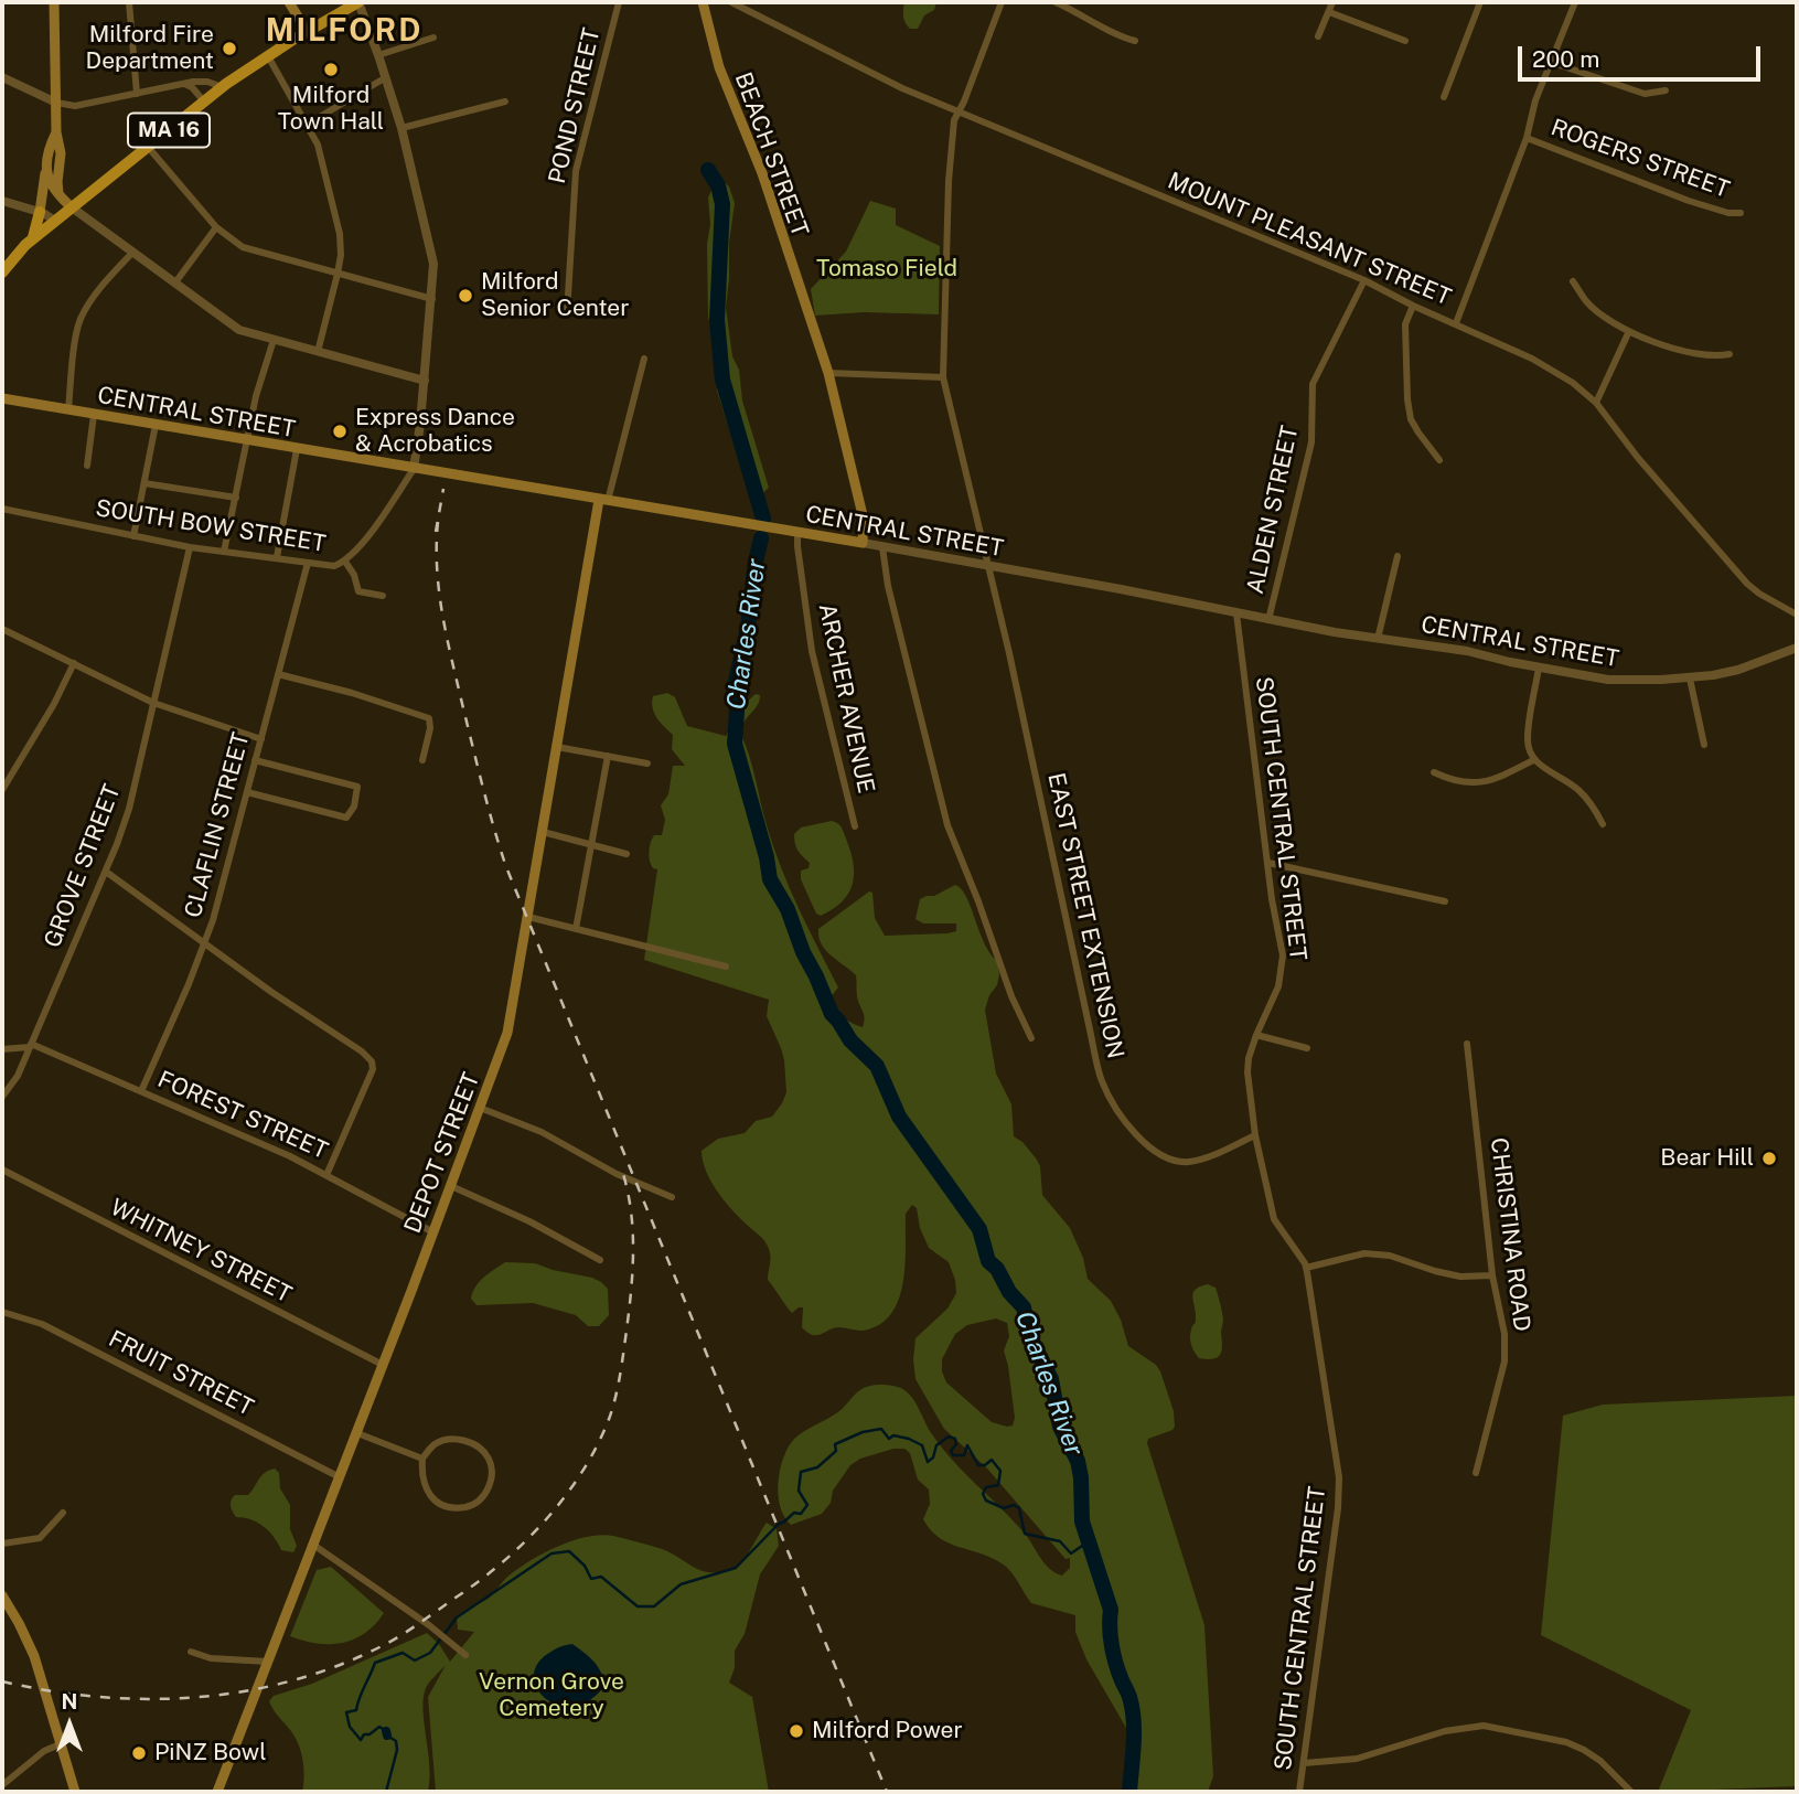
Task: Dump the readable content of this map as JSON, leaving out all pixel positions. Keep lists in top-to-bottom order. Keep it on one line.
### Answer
{"streets":{"main road":["MA 16","BEACH STREET","CENTRAL STREET","DEPOT STREET"],"street":["POND STREET","ROGERS STREET","MOUNT PLEASANT STREET","ALDEN STREET","SOUTH BOW STREET","ARCHER AVENUE","SOUTH CENTRAL STREET","CLAFLIN STREET","GROVE STREET","EAST STREET EXTENSION","FOREST STREET","CHRISTINA ROAD","WHITNEY STREET","FRUIT STREET"]},"crossings":[["BEACH STREET","CENTRAL STREET"],["MOUNT PLEASANT STREET","ALDEN STREET"],["MOUNT PLEASANT STREET","EAST STREET EXTENSION"],["CENTRAL STREET","ALDEN STREET"],["CENTRAL STREET","SOUTH BOW STREET"],["CENTRAL STREET","ARCHER AVENUE"],["CENTRAL STREET","SOUTH CENTRAL STREET"],["CENTRAL STREET","EAST STREET EXTENSION"],["CENTRAL STREET","DEPOT STREET"],["SOUTH BOW STREET","CLAFLIN STREET"],["SOUTH BOW STREET","GROVE STREET"],["SOUTH CENTRAL STREET","EAST STREET EXTENSION"],["CLAFLIN STREET","FOREST STREET"],["GROVE STREET","FOREST STREET"],["FOREST STREET","DEPOT STREET"],["DEPOT STREET","WHITNEY STREET"],["DEPOT STREET","FRUIT STREET"]],"districts":["MILFORD"],"water":["Charles River"],"parks":["Tomaso Field","Vernon Grove Cemetery"],"places":["Milford Fire Department","Milford Town Hall","Milford Senior Center","Express Dance & Acrobatics","Bear Hill","Milford Power","PiNZ Bowl"],"scale_bar":"200 m","north":"top"}
